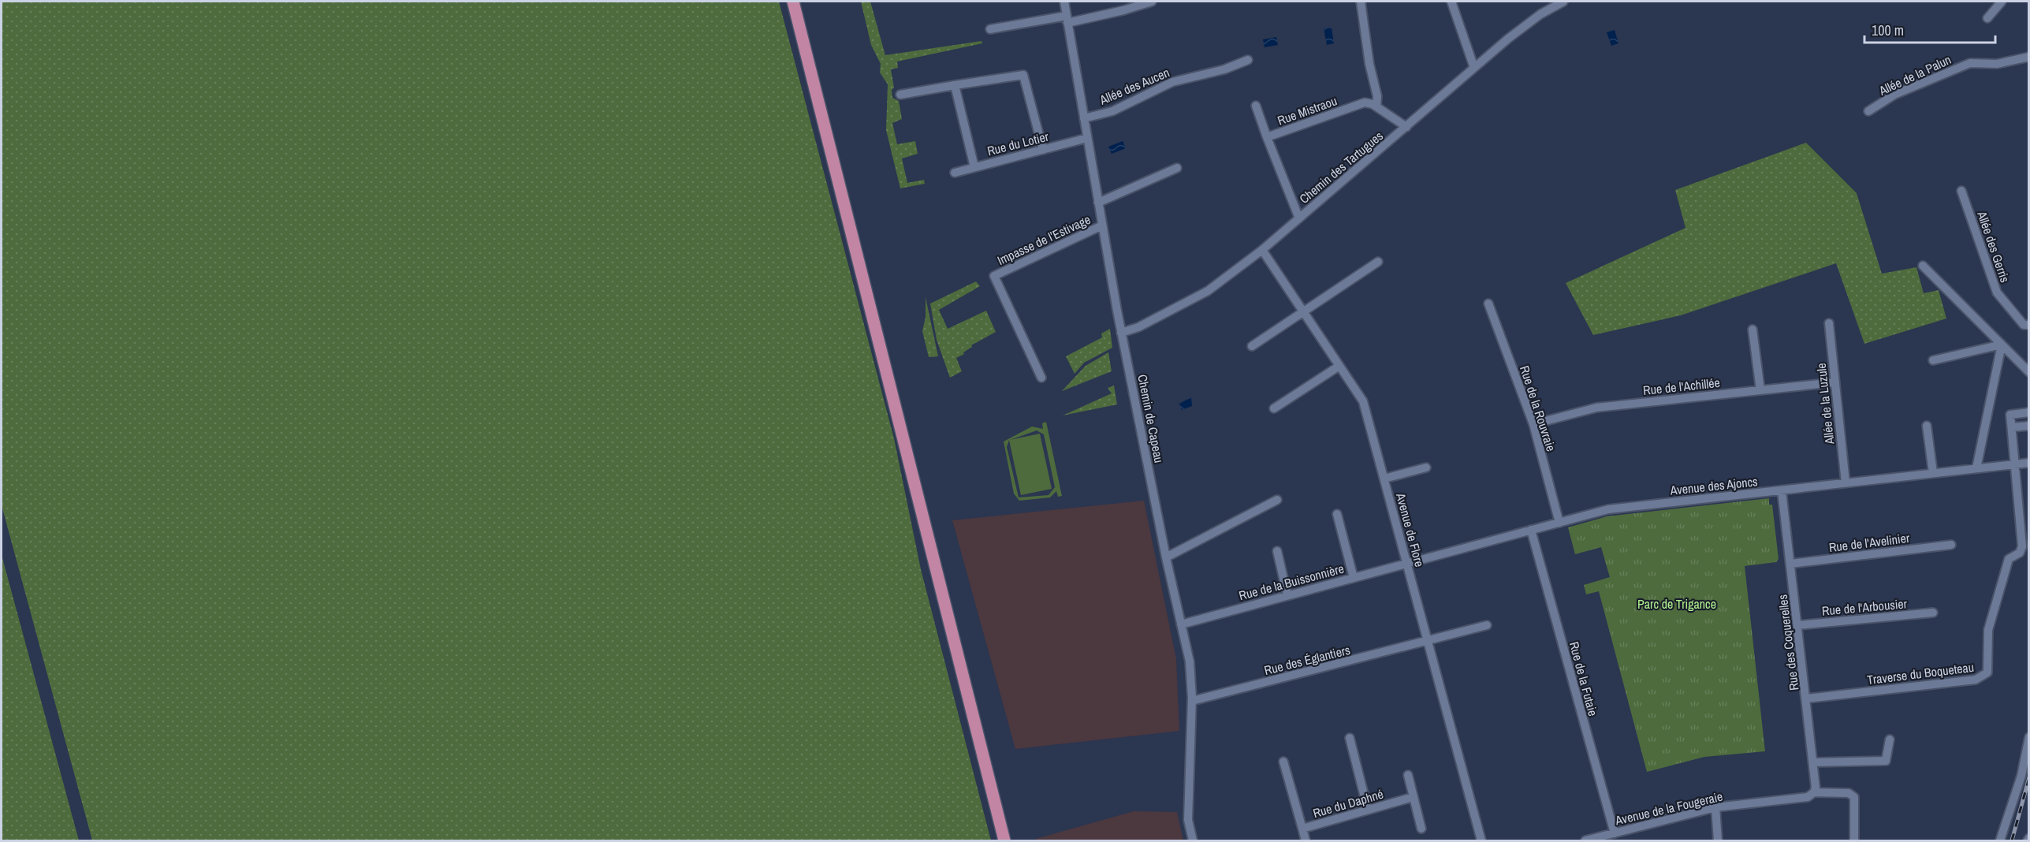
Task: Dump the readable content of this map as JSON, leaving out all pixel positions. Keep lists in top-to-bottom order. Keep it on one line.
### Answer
{"streets":{"street":["Allée de la Palun","Allée des Aucen","Rue Mistraou","Rue du Lotier","Chemin des Tartugues","Impasse de l’Estivage","Allée des Gerris","Rue de l'Achillée","Allée de la Luzule","Rue de la Rouvraie","Chemin de Capeau","Avenue des Ajoncs","Avenue de Flore","Rue de l'Avelinier","Rue de la Buissonnière","Rue de l'Arbousier","Rue des Coquerelles","Rue des Églantiers","Traverse du Boqueteau","Rue de la Futaie","Rue du Daphné","Avenue de la Fougeraie"]},"crossings":[["Allée des Aucen","Chemin de Capeau"],["Rue Mistraou","Chemin des Tartugues"],["Rue du Lotier","Chemin de Capeau"],["Chemin des Tartugues","Chemin de Capeau"],["Chemin des Tartugues","Avenue de Flore"],["Impasse de l’Estivage","Chemin de Capeau"],["Rue de l'Achillée","Allée de la Luzule"],["Rue de l'Achillée","Rue de la Rouvraie"],["Allée de la Luzule","Avenue des Ajoncs"],["Rue de la Rouvraie","Avenue des Ajoncs"],["Chemin de Capeau","Rue de la Buissonnière"],["Chemin de Capeau","Rue des Églantiers"],["Avenue des Ajoncs","Avenue de Flore"],["Avenue des Ajoncs","Rue de la Buissonnière"],["Avenue des Ajoncs","Rue des Coquerelles"],["Avenue des Ajoncs","Traverse du Boqueteau"],["Avenue des Ajoncs","Rue de la Futaie"],["Avenue de Flore","Rue de la Buissonnière"],["Avenue de Flore","Rue des Églantiers"],["Rue de l'Avelinier","Rue des Coquerelles"],["Rue de l'Arbousier","Rue des Coquerelles"],["Rue des Coquerelles","Traverse du Boqueteau"],["Rue des Coquerelles","Avenue de la Fougeraie"],["Rue de la Futaie","Avenue de la Fougeraie"]],"parks":["Parc de Trigance"],"scale_bar":"100 m"}
